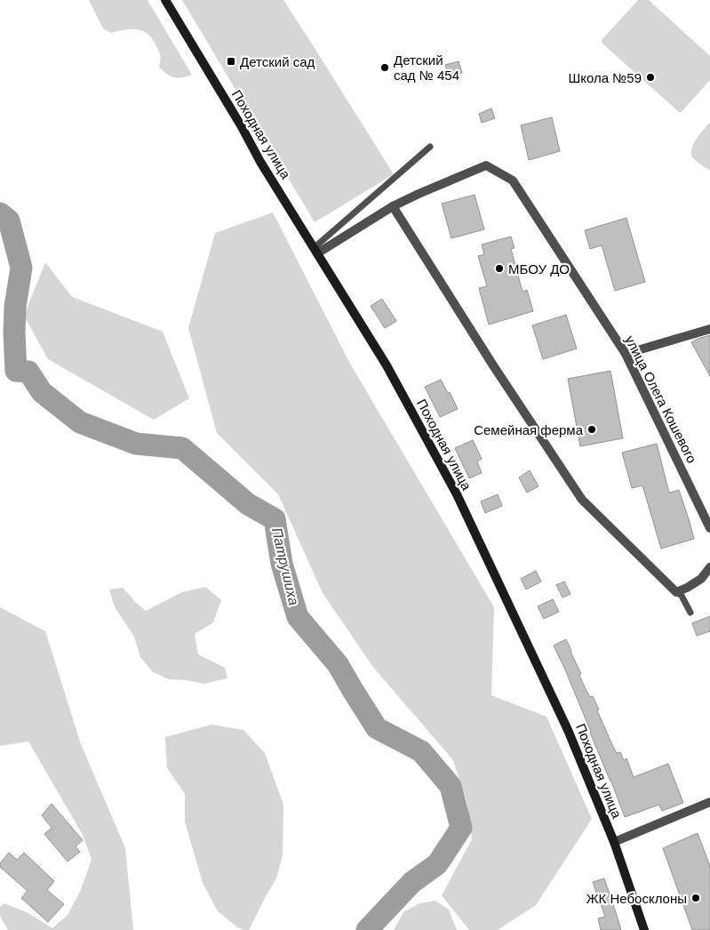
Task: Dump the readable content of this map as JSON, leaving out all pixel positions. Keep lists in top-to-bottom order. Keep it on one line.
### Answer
{"streets":{"main road":["Походная улица"],"street":["улица Олега Кошевого"]},"crossings":[["Походная улица","улица Олега Кошевого"]],"water":["Патрушиха"],"places":{"transit":["Детский сад"],"other":["Детский сад № 454","Школа №59","МБОУ ДО","Семейная ферма","ЖК Небосклоны"]}}
